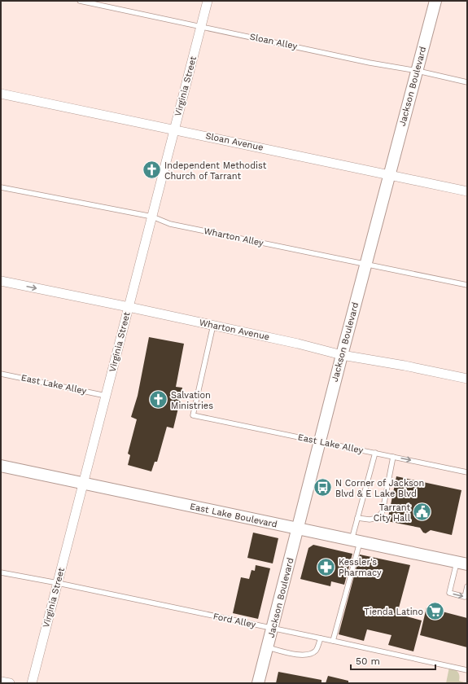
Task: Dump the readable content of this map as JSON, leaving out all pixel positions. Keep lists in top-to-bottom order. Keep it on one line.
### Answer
{"streets":{"street":["Virginia Street","Jackson Boulevard","Sloan Avenue","Wharton Avenue","East Lake Boulevard"],"lane":["Sloan Alley","Wharton Alley","East Lake Alley","Ford Alley"]},"crossings":[["Sloan Alley","Virginia Street"],["Sloan Alley","Jackson Boulevard"],["Virginia Street","Sloan Avenue"],["Virginia Street","Wharton Alley"],["Virginia Street","Wharton Avenue"],["Virginia Street","East Lake Alley"],["Virginia Street","East Lake Boulevard"],["Virginia Street","Ford Alley"],["Jackson Boulevard","Sloan Avenue"],["Jackson Boulevard","Wharton Alley"],["Jackson Boulevard","Wharton Avenue"],["Jackson Boulevard","East Lake Alley"],["Jackson Boulevard","East Lake Boulevard"],["Jackson Boulevard","Ford Alley"],["Wharton Avenue","East Lake Alley"]],"places":{"church":["Independent Methodist Church of Tarrant","Salvation Ministries"],"bus stop":["N Corner of Jackson Blvd & E Lake Blvd"],"public building":["Tarrant City Hall"],"pharmacy":["Kessler's Pharmacy"],"supermarket":["Tienda Latino"]},"scale_bar":"50 m"}
